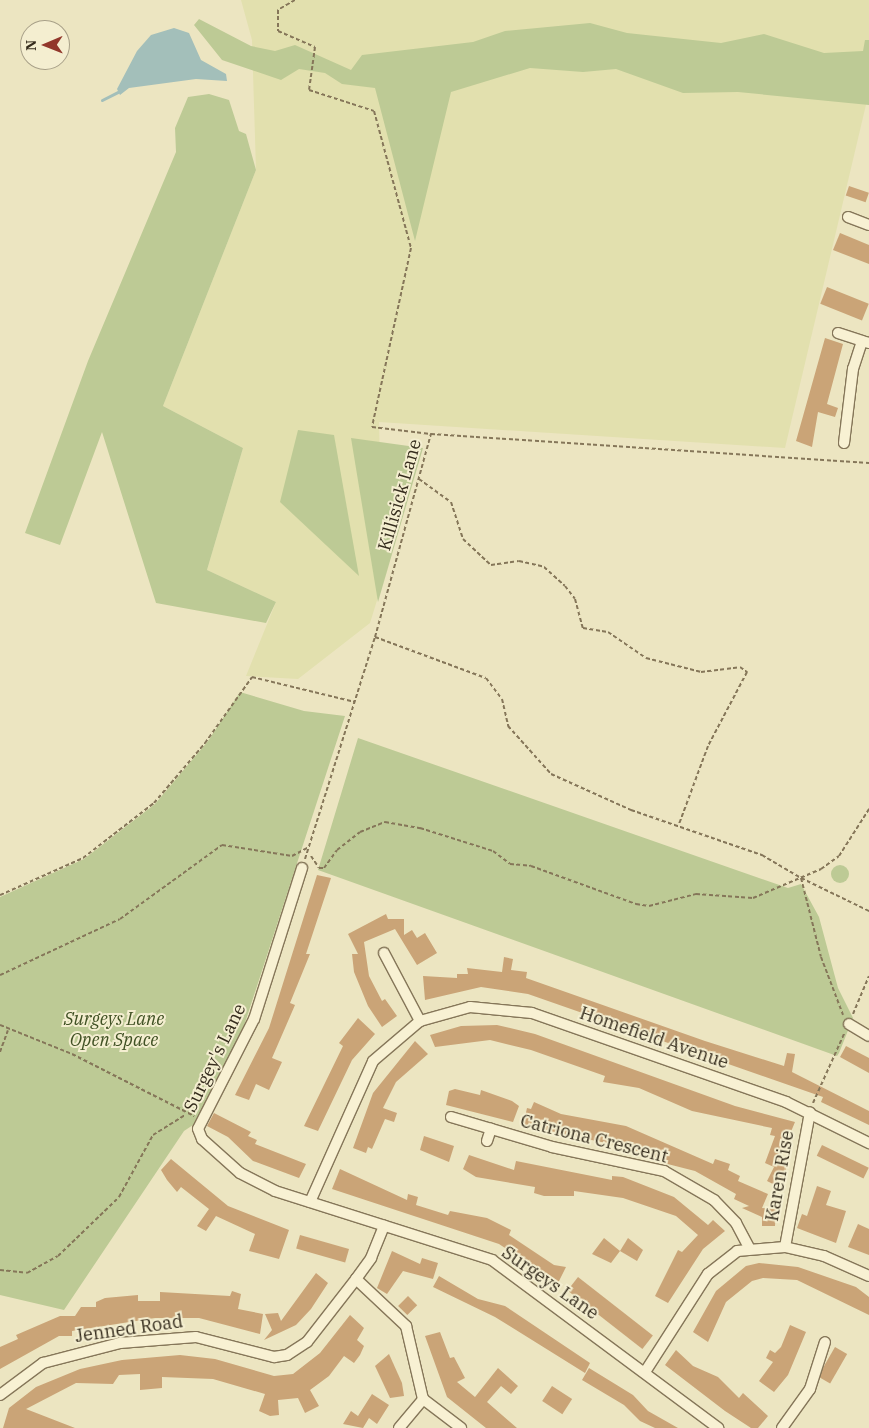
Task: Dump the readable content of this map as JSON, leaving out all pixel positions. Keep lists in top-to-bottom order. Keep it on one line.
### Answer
{"streets":{"street":["Homefield Avenue","Surgey's Lane","Catriona Crescent","Karen Rise","Surgeys Lane","Jenned Road"],"path":["Killisick Lane"]},"crossings":[["Killisick Lane","Surgey's Lane"],["Homefield Avenue","Surgey's Lane"],["Homefield Avenue","Karen Rise"],["Homefield Avenue","Surgeys Lane"],["Surgey's Lane","Surgeys Lane"],["Surgeys Lane","Jenned Road"]],"parks":["Surgeys Lane Open Space"],"north":"left"}
